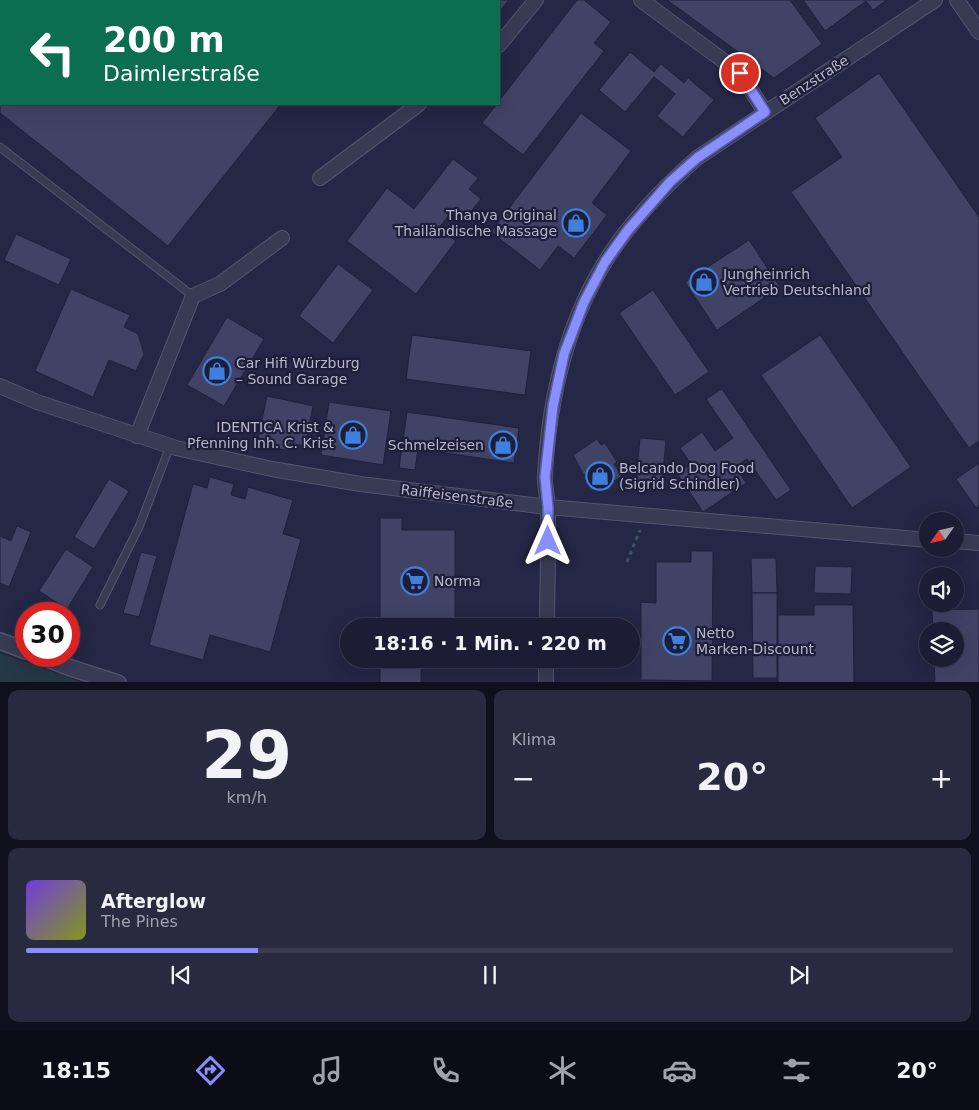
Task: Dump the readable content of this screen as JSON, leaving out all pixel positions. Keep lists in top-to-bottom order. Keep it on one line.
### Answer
{"streets":{"street":["Benzstraße","Raiffeisenstraße"]},"crossings":[["Benzstraße","Raiffeisenstraße"]],"places":{"shop":["Thanya Original Thailändische Massage","Jungheinrich Vertrieb Deutschland","Car Hifi Würzburg – Sound Garage","IDENTICA Krist & Pfenning Inh. C. Krist","Schmelzeisen","Belcando Dog Food (Sigrid Schindler)"],"supermarket":["Norma","Netto Marken-Discount"]},"north":"bottom left","page":{"turn":["200 m","Daimlerstraße"],"limit":"30","trip":"18:16 · 1 Min. · 220 m","tile":[["29","km/h"],"Klima"],"heat":["−","20°","+"],"song":["Afterglow","The Pines"],"tabs":["18:15","20°"]}}
